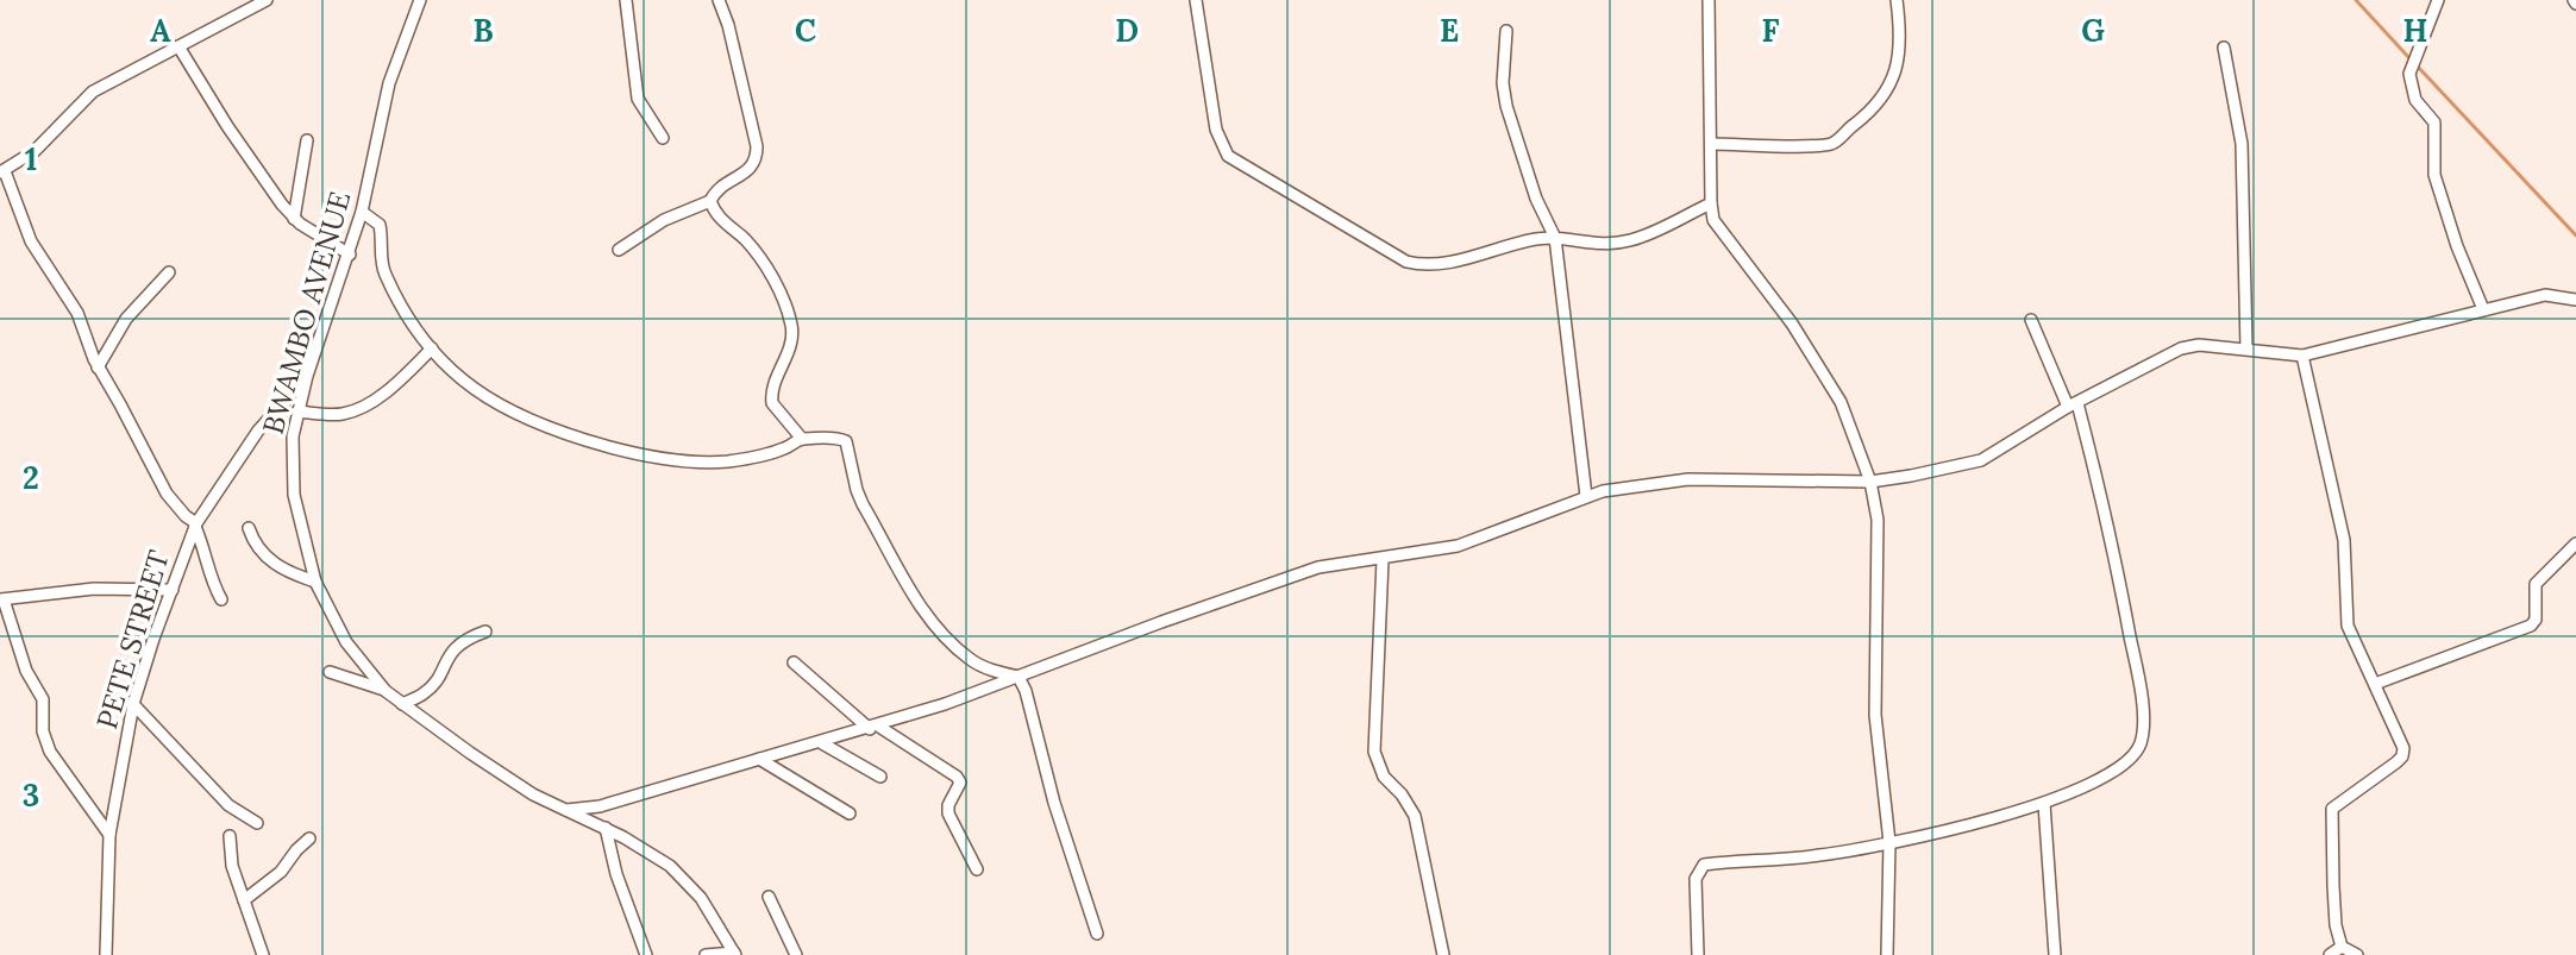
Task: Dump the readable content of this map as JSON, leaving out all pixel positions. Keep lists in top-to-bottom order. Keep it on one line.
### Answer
{"streets":{"street":["BWAMBO AVENUE","PETE STREET"]},"crossings":[["BWAMBO AVENUE","PETE STREET"]],"grid":{"columns":["A","B","C","D","E","F","G","H"],"rows":["1","2","3"]}}
